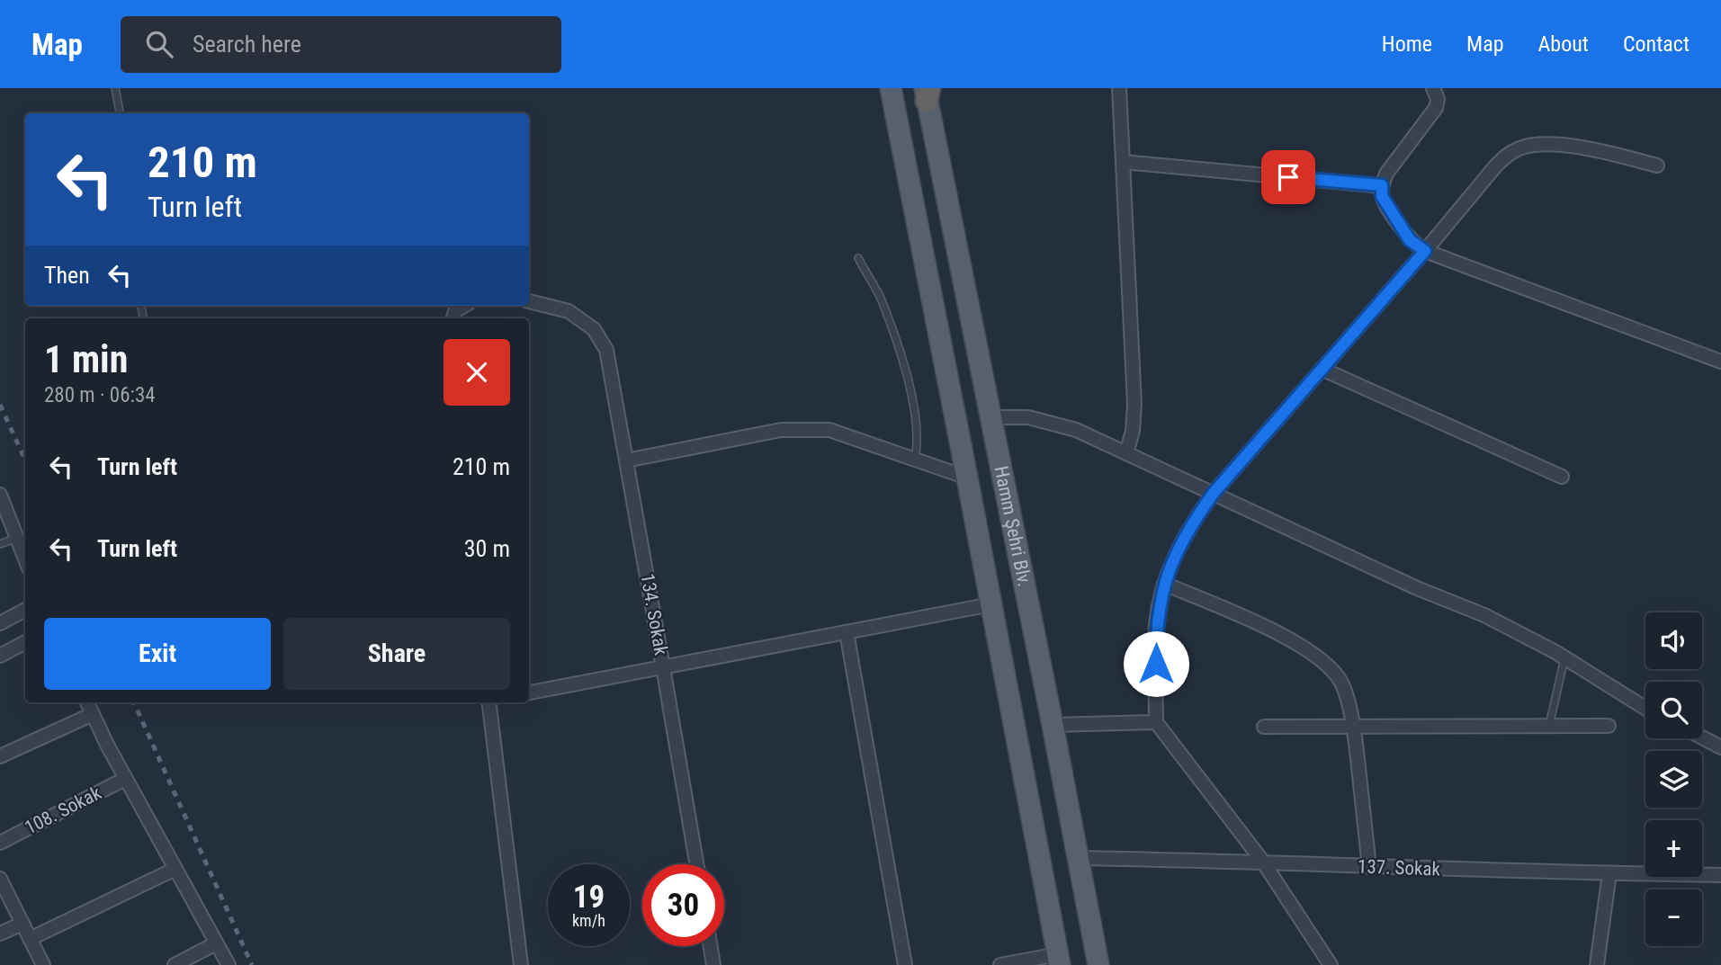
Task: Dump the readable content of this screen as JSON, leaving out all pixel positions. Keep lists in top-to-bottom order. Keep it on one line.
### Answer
{"streets":{"main road":["Hamm Şehri Blv."],"street":["134. Sokak","108. Sokak","137. Sokak"]},"crossings":[["Hamm Şehri Blv.","137. Sokak"]],"page":{"header":"Map","search":"Search here","nav":["Home","Map","About","Contact"],"turn":["210 m","Turn left"],"then":"Then","heading":["1 min","280 m · 06:34"],"list":[{"name":"Turn left","value":"210 m"},{"name":"Turn left","value":"30 m"}],"buttons":["Exit","Share"],"map_buttons":["+","−"],"speed":"19 km/h","limit":"30"}}
